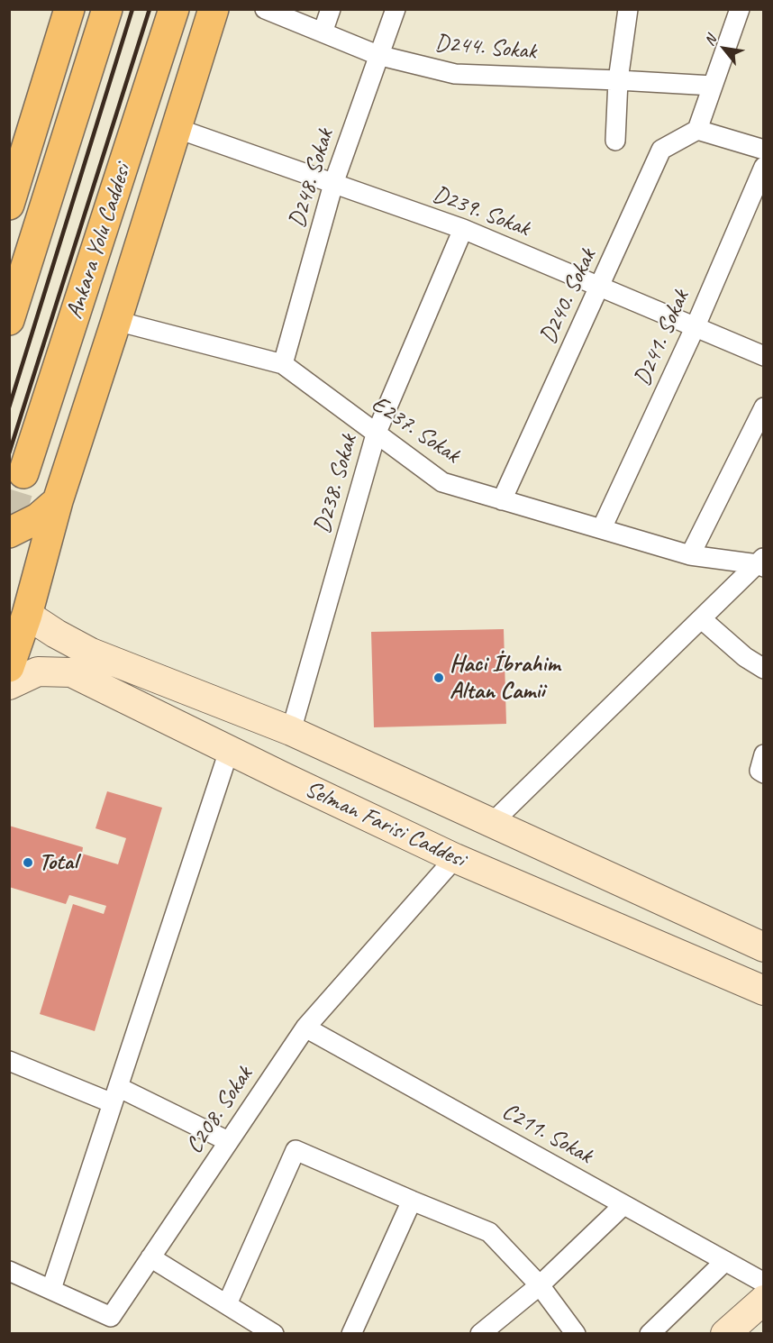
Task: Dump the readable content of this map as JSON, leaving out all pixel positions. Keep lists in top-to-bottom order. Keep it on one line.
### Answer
{"streets":{"highway":["Ankara Yolu Caddesi"],"main road":["Selman Farisi Caddesi"],"street":["D244. Sokak","D248. Sokak","D239. Sokak","D240. Sokak","D241. Sokak","E237. Sokak","D238. Sokak","C208. Sokak","C211. Sokak"]},"crossings":[["D244. Sokak","D248. Sokak"],["D248. Sokak","D239. Sokak"],["D248. Sokak","E237. Sokak"],["D239. Sokak","D240. Sokak"],["D239. Sokak","D241. Sokak"],["D239. Sokak","D238. Sokak"],["D240. Sokak","E237. Sokak"],["D241. Sokak","E237. Sokak"],["E237. Sokak","D238. Sokak"],["D238. Sokak","Selman Farisi Caddesi"],["Selman Farisi Caddesi","C208. Sokak"],["C208. Sokak","C211. Sokak"]],"places":["Haci İbrahim Altan Camii","Total"],"north":"top left"}
